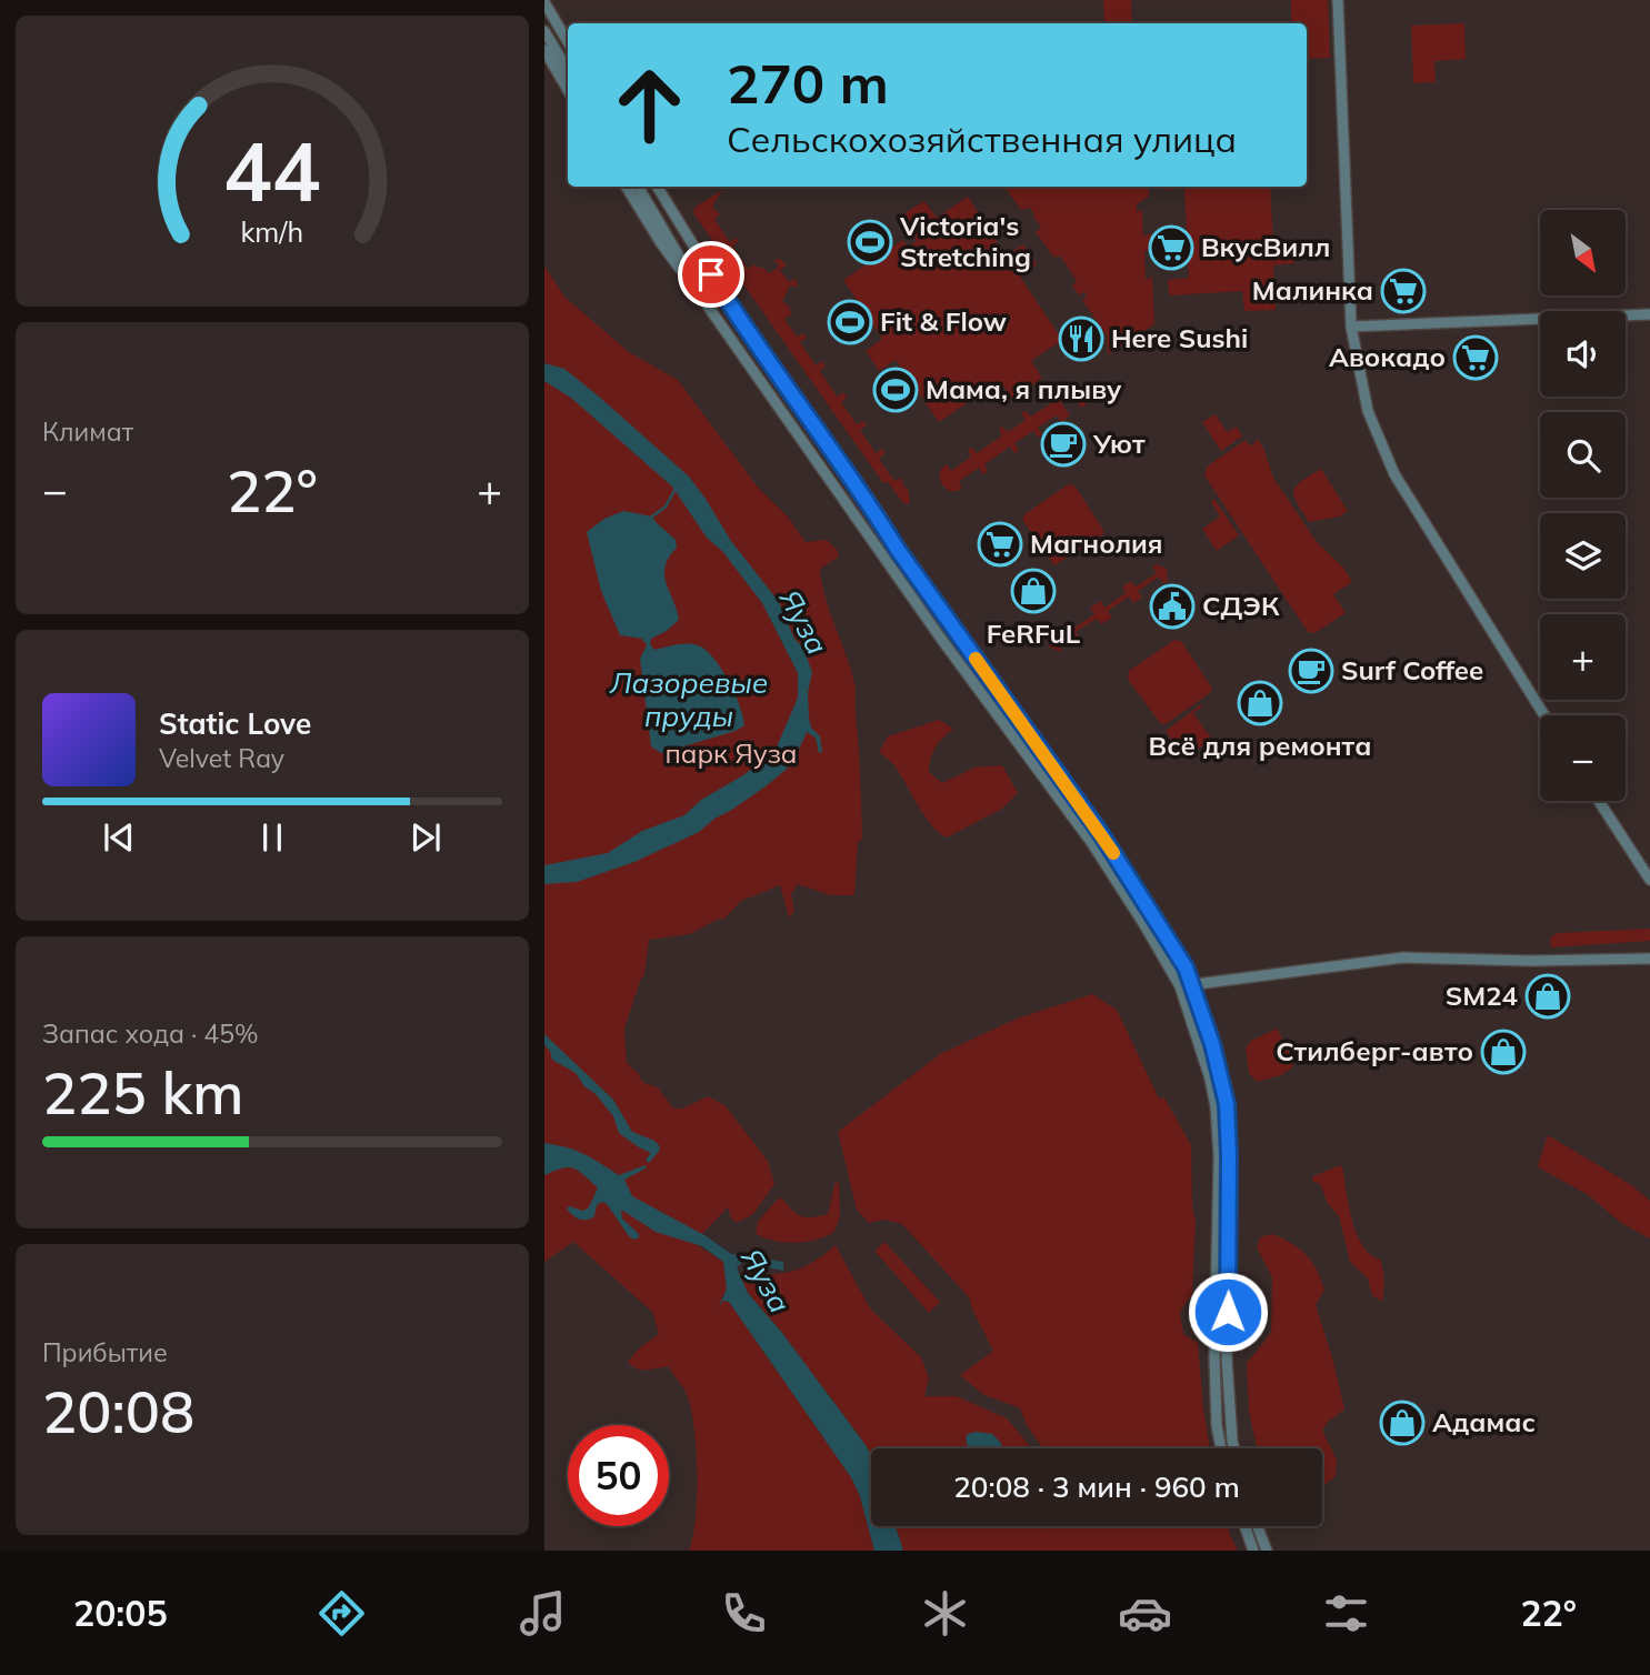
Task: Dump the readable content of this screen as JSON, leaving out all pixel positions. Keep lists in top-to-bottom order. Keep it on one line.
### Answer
{"water":["Яуза","Лазоревые пруды"],"parks":["парк Яуза"],"places":{"sports":["Victoria's Stretching","Fit & Flow","Мама, я плыву"],"supermarket":["ВкусВилл","Малинка","Авокадо","Магнолия"],"restaurant":["Here Sushi"],"cafe":["Уют","Surf Coffee"],"shop":["FeRFuL","Всё для ремонта","SM24","Стилберг-авто","Адамас"],"public building":["СДЭК"]},"north":"bottom right","page":{"turn":["270 m","Сельскохозяйственная улица"],"map_buttons":["+","−"],"tile":["Климат",["Запас хода · 45%","225 km"],["Прибытие","20:08"]],"heat":["−","22°","+"],"song":["Static Love","Velvet Ray"],"limit":"50","trip":"20:08 · 3 мин · 960 m","tabs":["20:05","22°"],"gauge":["44","km/h"]}}
